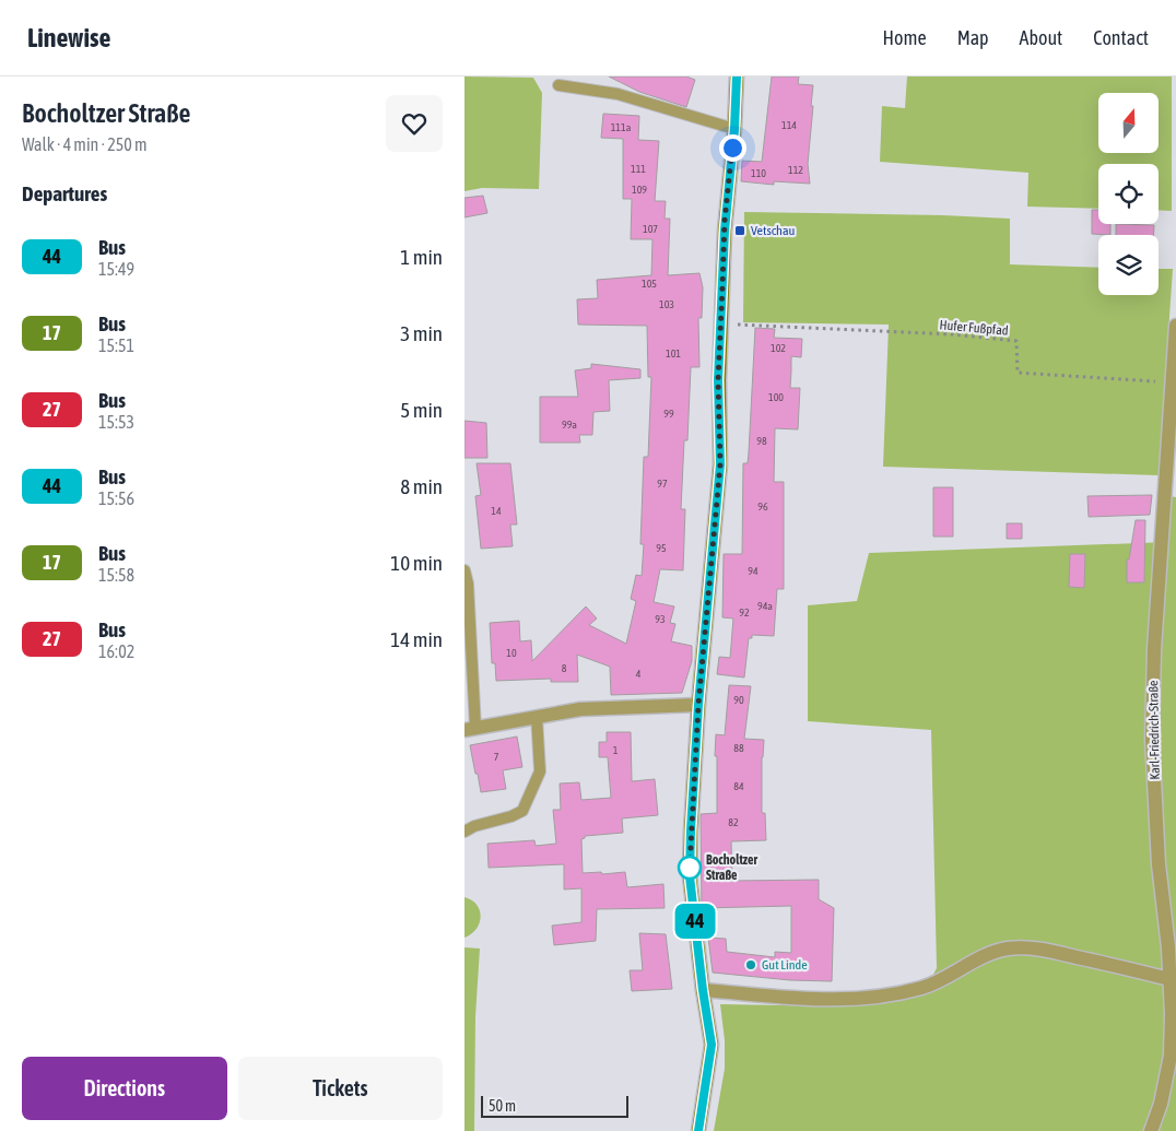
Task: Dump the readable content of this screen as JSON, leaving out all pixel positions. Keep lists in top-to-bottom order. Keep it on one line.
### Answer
{"streets":{"street":["Karl-Friedrich-Straße"],"path":["Hufer Fußpfad"]},"crossings":[["Hufer Fußpfad","Karl-Friedrich-Straße"]],"places":{"transit":["Vetschau"],"other":["Bocholtzer Straße","Gut Linde"]},"lines":["bus line 44"],"house_numbers":["114","111a","111","112","110","109","107","105","103","102","101","100","99","99a","98","97","96","14","95","94","94a","92","93","10","8","4","90","88","1","7","84","82"],"scale_bar":"50 m","north":"top","page":{"header":"Linewise","nav":["Home","Map","About","Contact"],"heading":[["Bocholtzer Straße","Walk · 4 min · 250 m"],"Departures"],"on_map":"44","list":[{"mark":"44","name":"Bus","note":"15:49","value":"1 min"},{"mark":"17","name":"Bus","note":"15:51","value":"3 min"},{"mark":"27","name":"Bus","note":"15:53","value":"5 min"},{"mark":"44","name":"Bus","note":"15:56","value":"8 min"},{"mark":"17","name":"Bus","note":"15:58","value":"10 min"},{"mark":"27","name":"Bus","note":"16:02","value":"14 min"}],"buttons":["Directions","Tickets"],"scale":"50 m"}}
